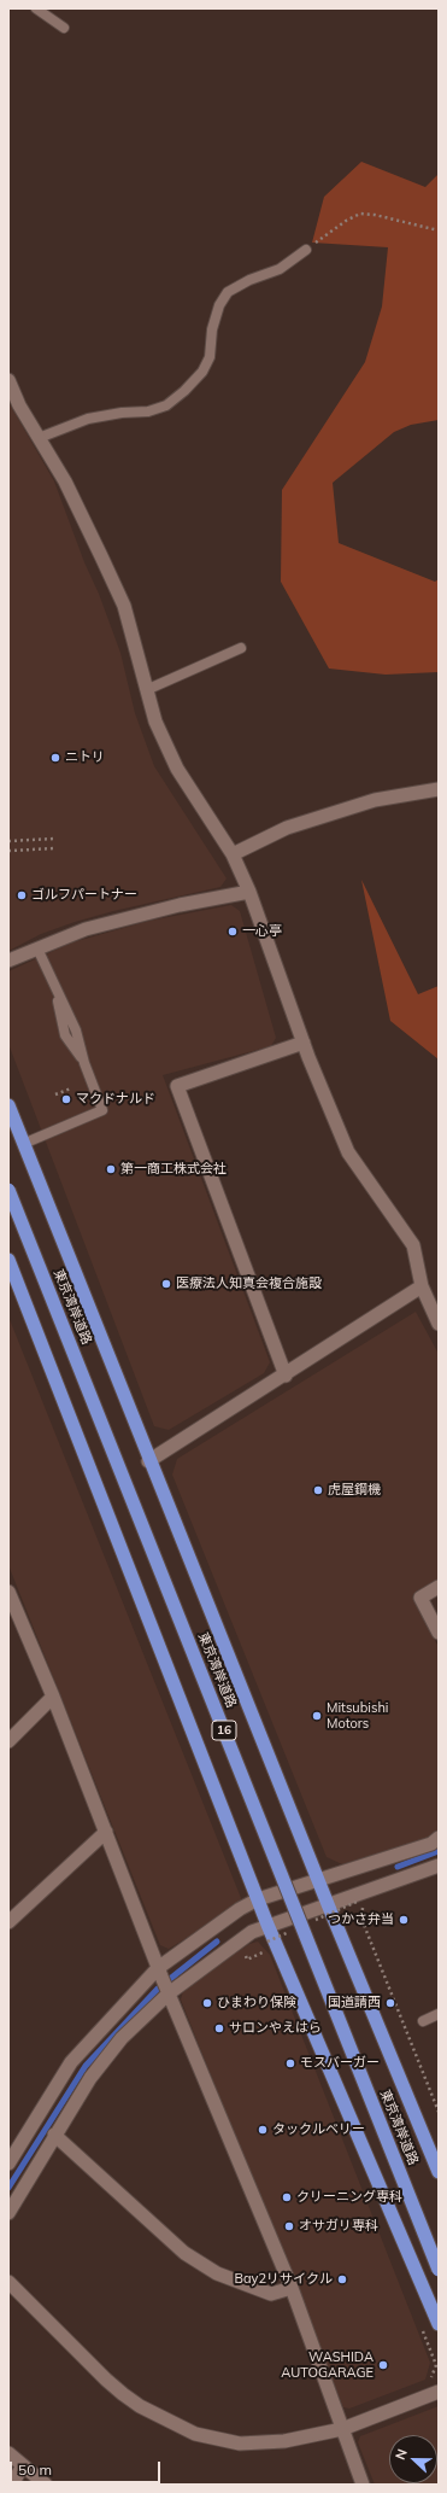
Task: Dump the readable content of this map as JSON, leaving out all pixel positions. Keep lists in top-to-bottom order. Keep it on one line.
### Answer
{"streets":{"highway":["東京湾岸道路","16"]},"places":["ニトリ","ゴルフパートナー","一心亭","マクドナルド","第一商工株式会社","医療法人知真会複合施設","虎屋鋼機","Mitsubishi Motors","つかさ弁当","ひまわり保険","国道請西","サロンやえはら","モスバーガー","タックルベリー","クリーニング専科","オサガリ専科","Bay2リサイクル","WASHIDA AUTOGARAGE"],"scale_bar":"50 m","north":"left"}
